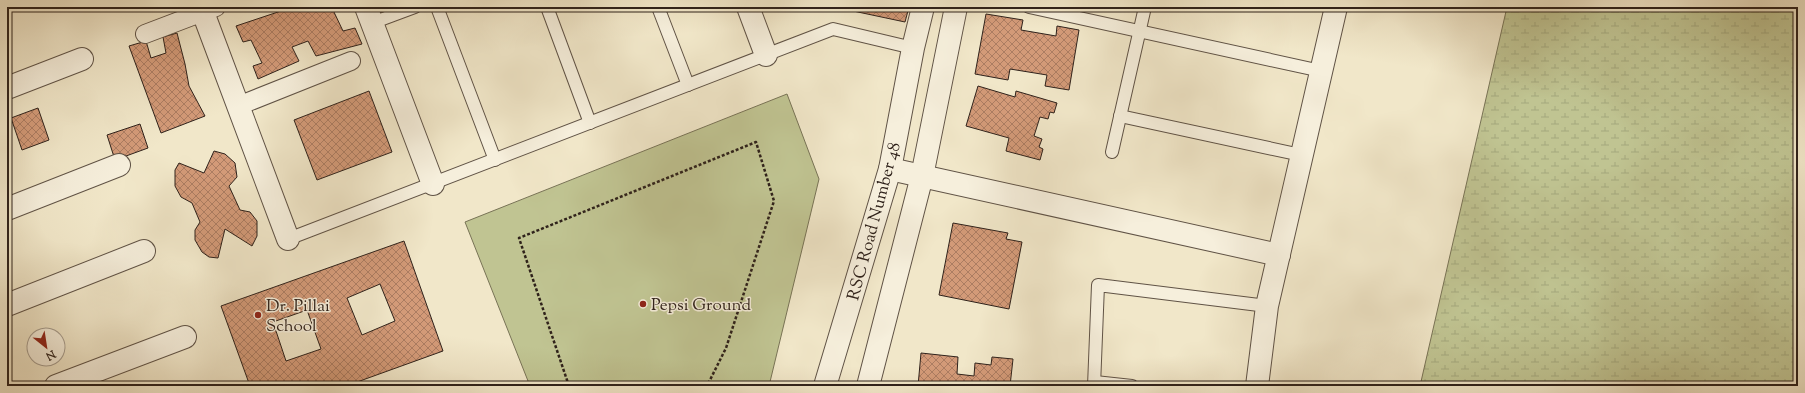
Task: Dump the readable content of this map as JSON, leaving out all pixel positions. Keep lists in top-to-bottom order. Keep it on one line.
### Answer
{"streets":{"street":["RSC Road Number 48"]},"places":["Pepsi Ground","Dr. Pillai School"],"north":"bottom right"}
